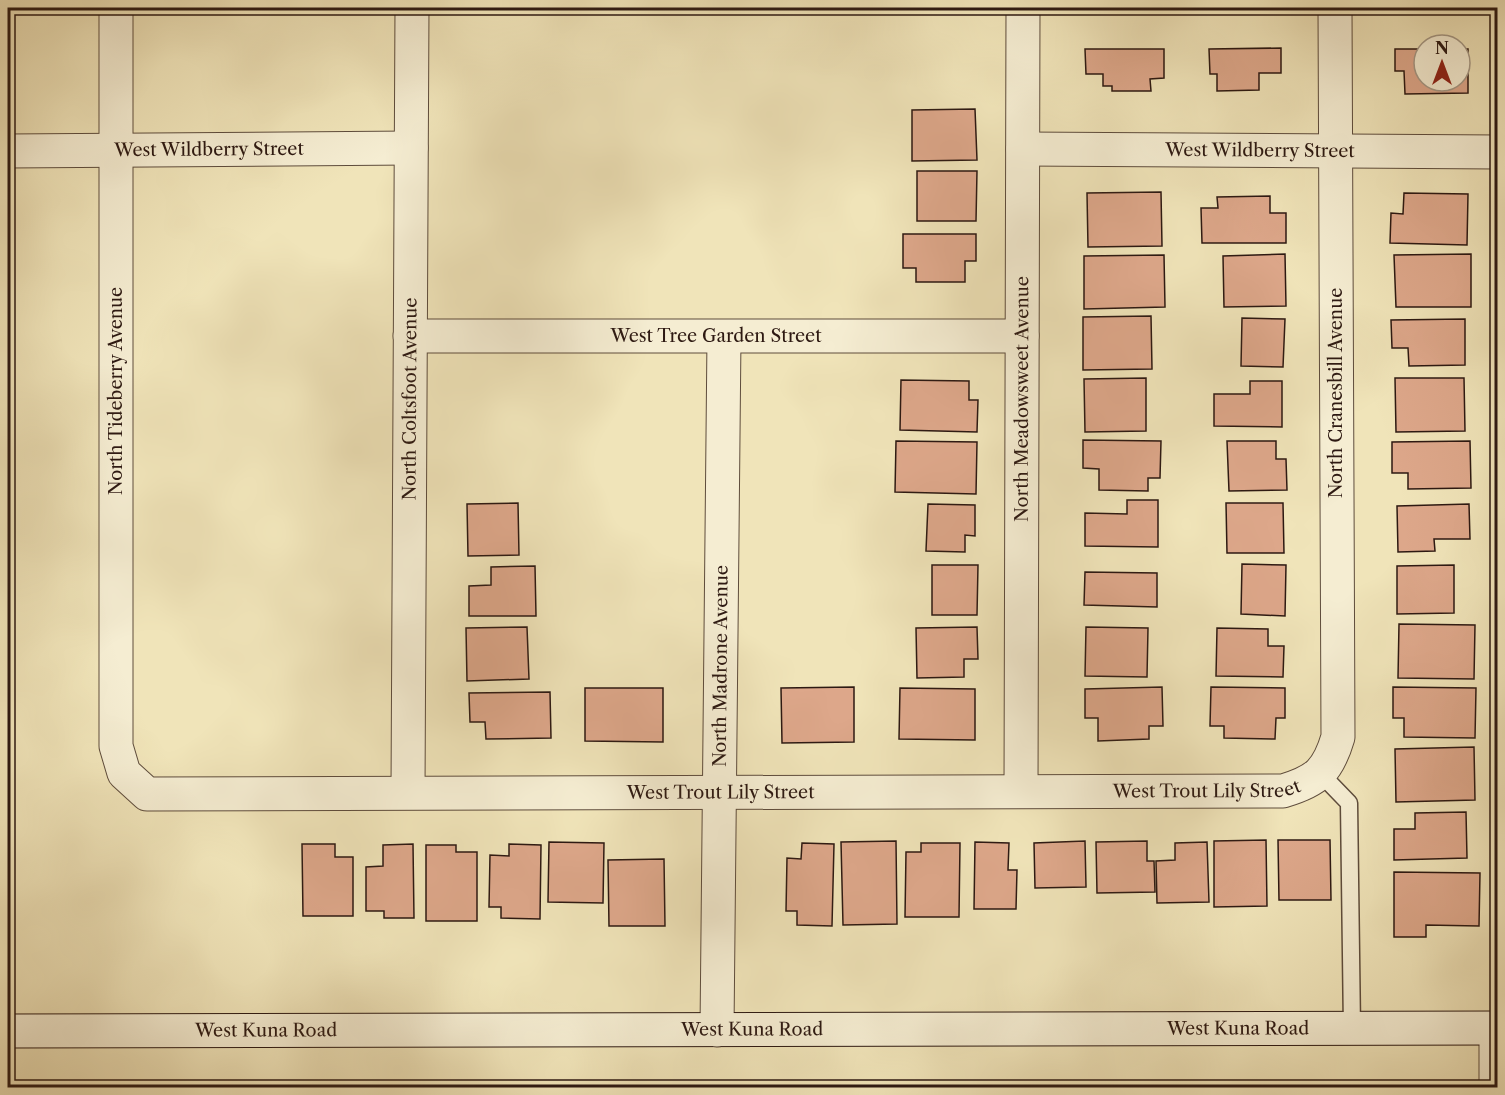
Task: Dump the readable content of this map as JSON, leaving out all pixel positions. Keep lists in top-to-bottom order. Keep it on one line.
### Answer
{"streets":{"street":["West Wildberry Street","West Tree Garden Street","North Tideberry Avenue","North Cranesbill Avenue","North Coltsfoot Avenue","North Meadowsweet Avenue","North Madrone Avenue","West Trout Lily Street","West Kuna Road"]},"crossings":[["West Wildberry Street","North Tideberry Avenue"],["West Wildberry Street","North Cranesbill Avenue"],["West Wildberry Street","North Coltsfoot Avenue"],["West Wildberry Street","North Meadowsweet Avenue"],["West Tree Garden Street","North Coltsfoot Avenue"],["West Tree Garden Street","North Meadowsweet Avenue"],["West Tree Garden Street","North Madrone Avenue"],["North Tideberry Avenue","West Trout Lily Street"],["North Cranesbill Avenue","West Trout Lily Street"],["North Coltsfoot Avenue","West Trout Lily Street"],["North Meadowsweet Avenue","West Trout Lily Street"],["North Madrone Avenue","West Trout Lily Street"],["North Madrone Avenue","West Kuna Road"]],"north":"top"}
